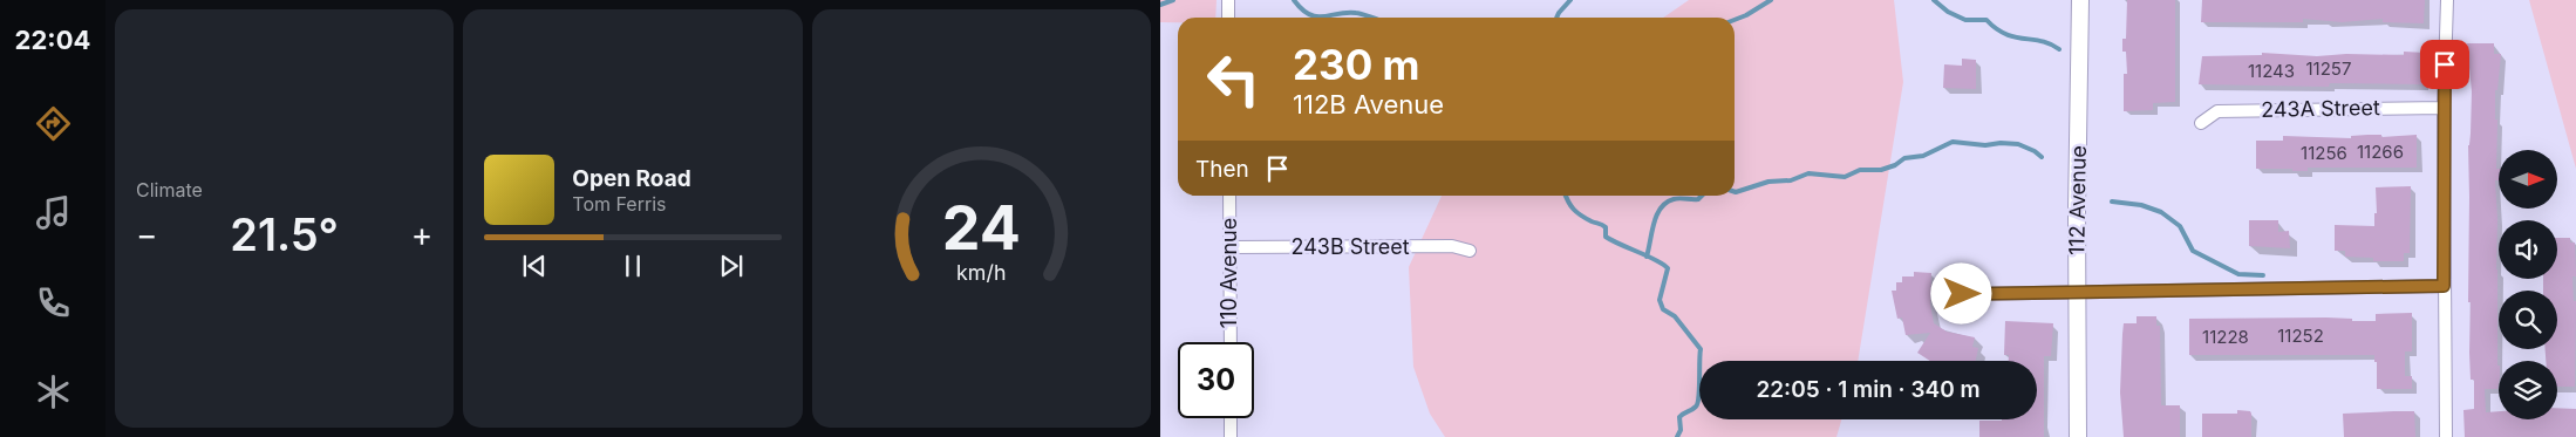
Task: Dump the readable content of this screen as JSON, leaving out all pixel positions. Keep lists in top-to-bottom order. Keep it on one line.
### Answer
{"streets":{"main road":["112 Avenue"],"street":["243A Street","243B Street","110 Avenue"]},"crossings":[["243B Street","110 Avenue"]],"house_numbers":["11257","11243","11266","11256","11252","11228"],"north":"right","page":{"tabs":"22:04","tile":"Climate","turn":["230 m","112B Avenue"],"then":"Then","song":["Open Road","Tom Ferris"],"heat":["−","21.5°","+"],"limit":"30","trip":"22:05 · 1 min · 340 m","gauge":["24","km/h"]}}
